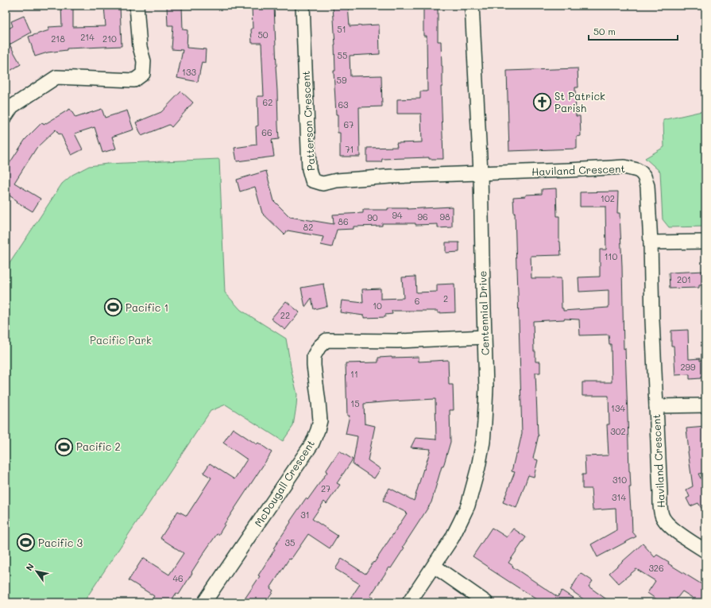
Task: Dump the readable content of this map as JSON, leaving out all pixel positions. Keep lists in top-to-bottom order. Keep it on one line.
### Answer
{"streets":{"street":["Patterson Crescent","Haviland Crescent","Centennial Drive","McDougall Crescent"]},"crossings":[["Patterson Crescent","Haviland Crescent"],["Patterson Crescent","Centennial Drive"],["Haviland Crescent","Centennial Drive"],["Centennial Drive","McDougall Crescent"]],"parks":["Pacific Park"],"places":{"church":["St Patrick Parish"],"sports":["Pacific 1","Pacific 2","Pacific 3"]},"house_numbers":["51","50","214","218","210","55","133","59","62","63","67","66","71","102","94","96","98","90","86","82","110","201","2","6","10","22","299","11","15","134","302","310","27","314","31","35","326","46"],"scale_bar":"50 m","north":"top left"}
